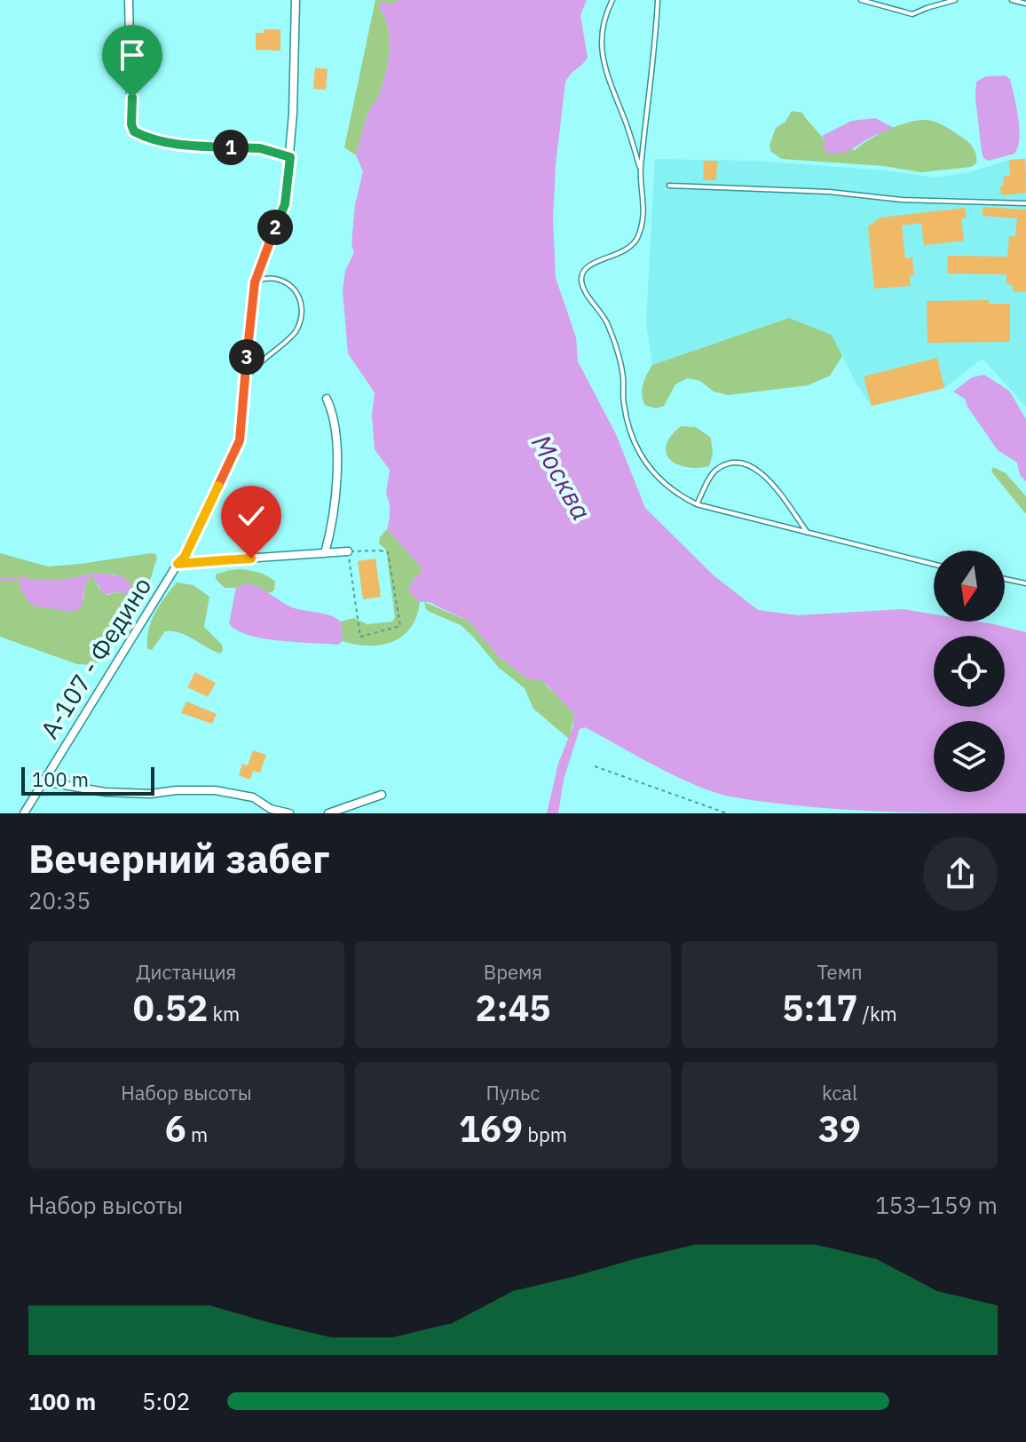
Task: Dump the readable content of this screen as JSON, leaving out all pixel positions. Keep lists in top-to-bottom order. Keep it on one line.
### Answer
{"streets":{"street":["А-107 - Федино"]},"water":["Москва"],"scale_bar":"100 m","north":"bottom","page":{"pins":["1","2","3"],"scale":"100 m","heading":["Вечерний забег","20:35"],"stats":[["Дистанция","0.52 km"],["Время","2:45"],["Темп","5:17 /km"],["Набор высоты","6 m"],["Пульс","169 bpm"],["kcal","39"]],"chart":["Набор высоты","153–159 m"],"list":[{"name":"100 m","note":"5:02"}]}}
